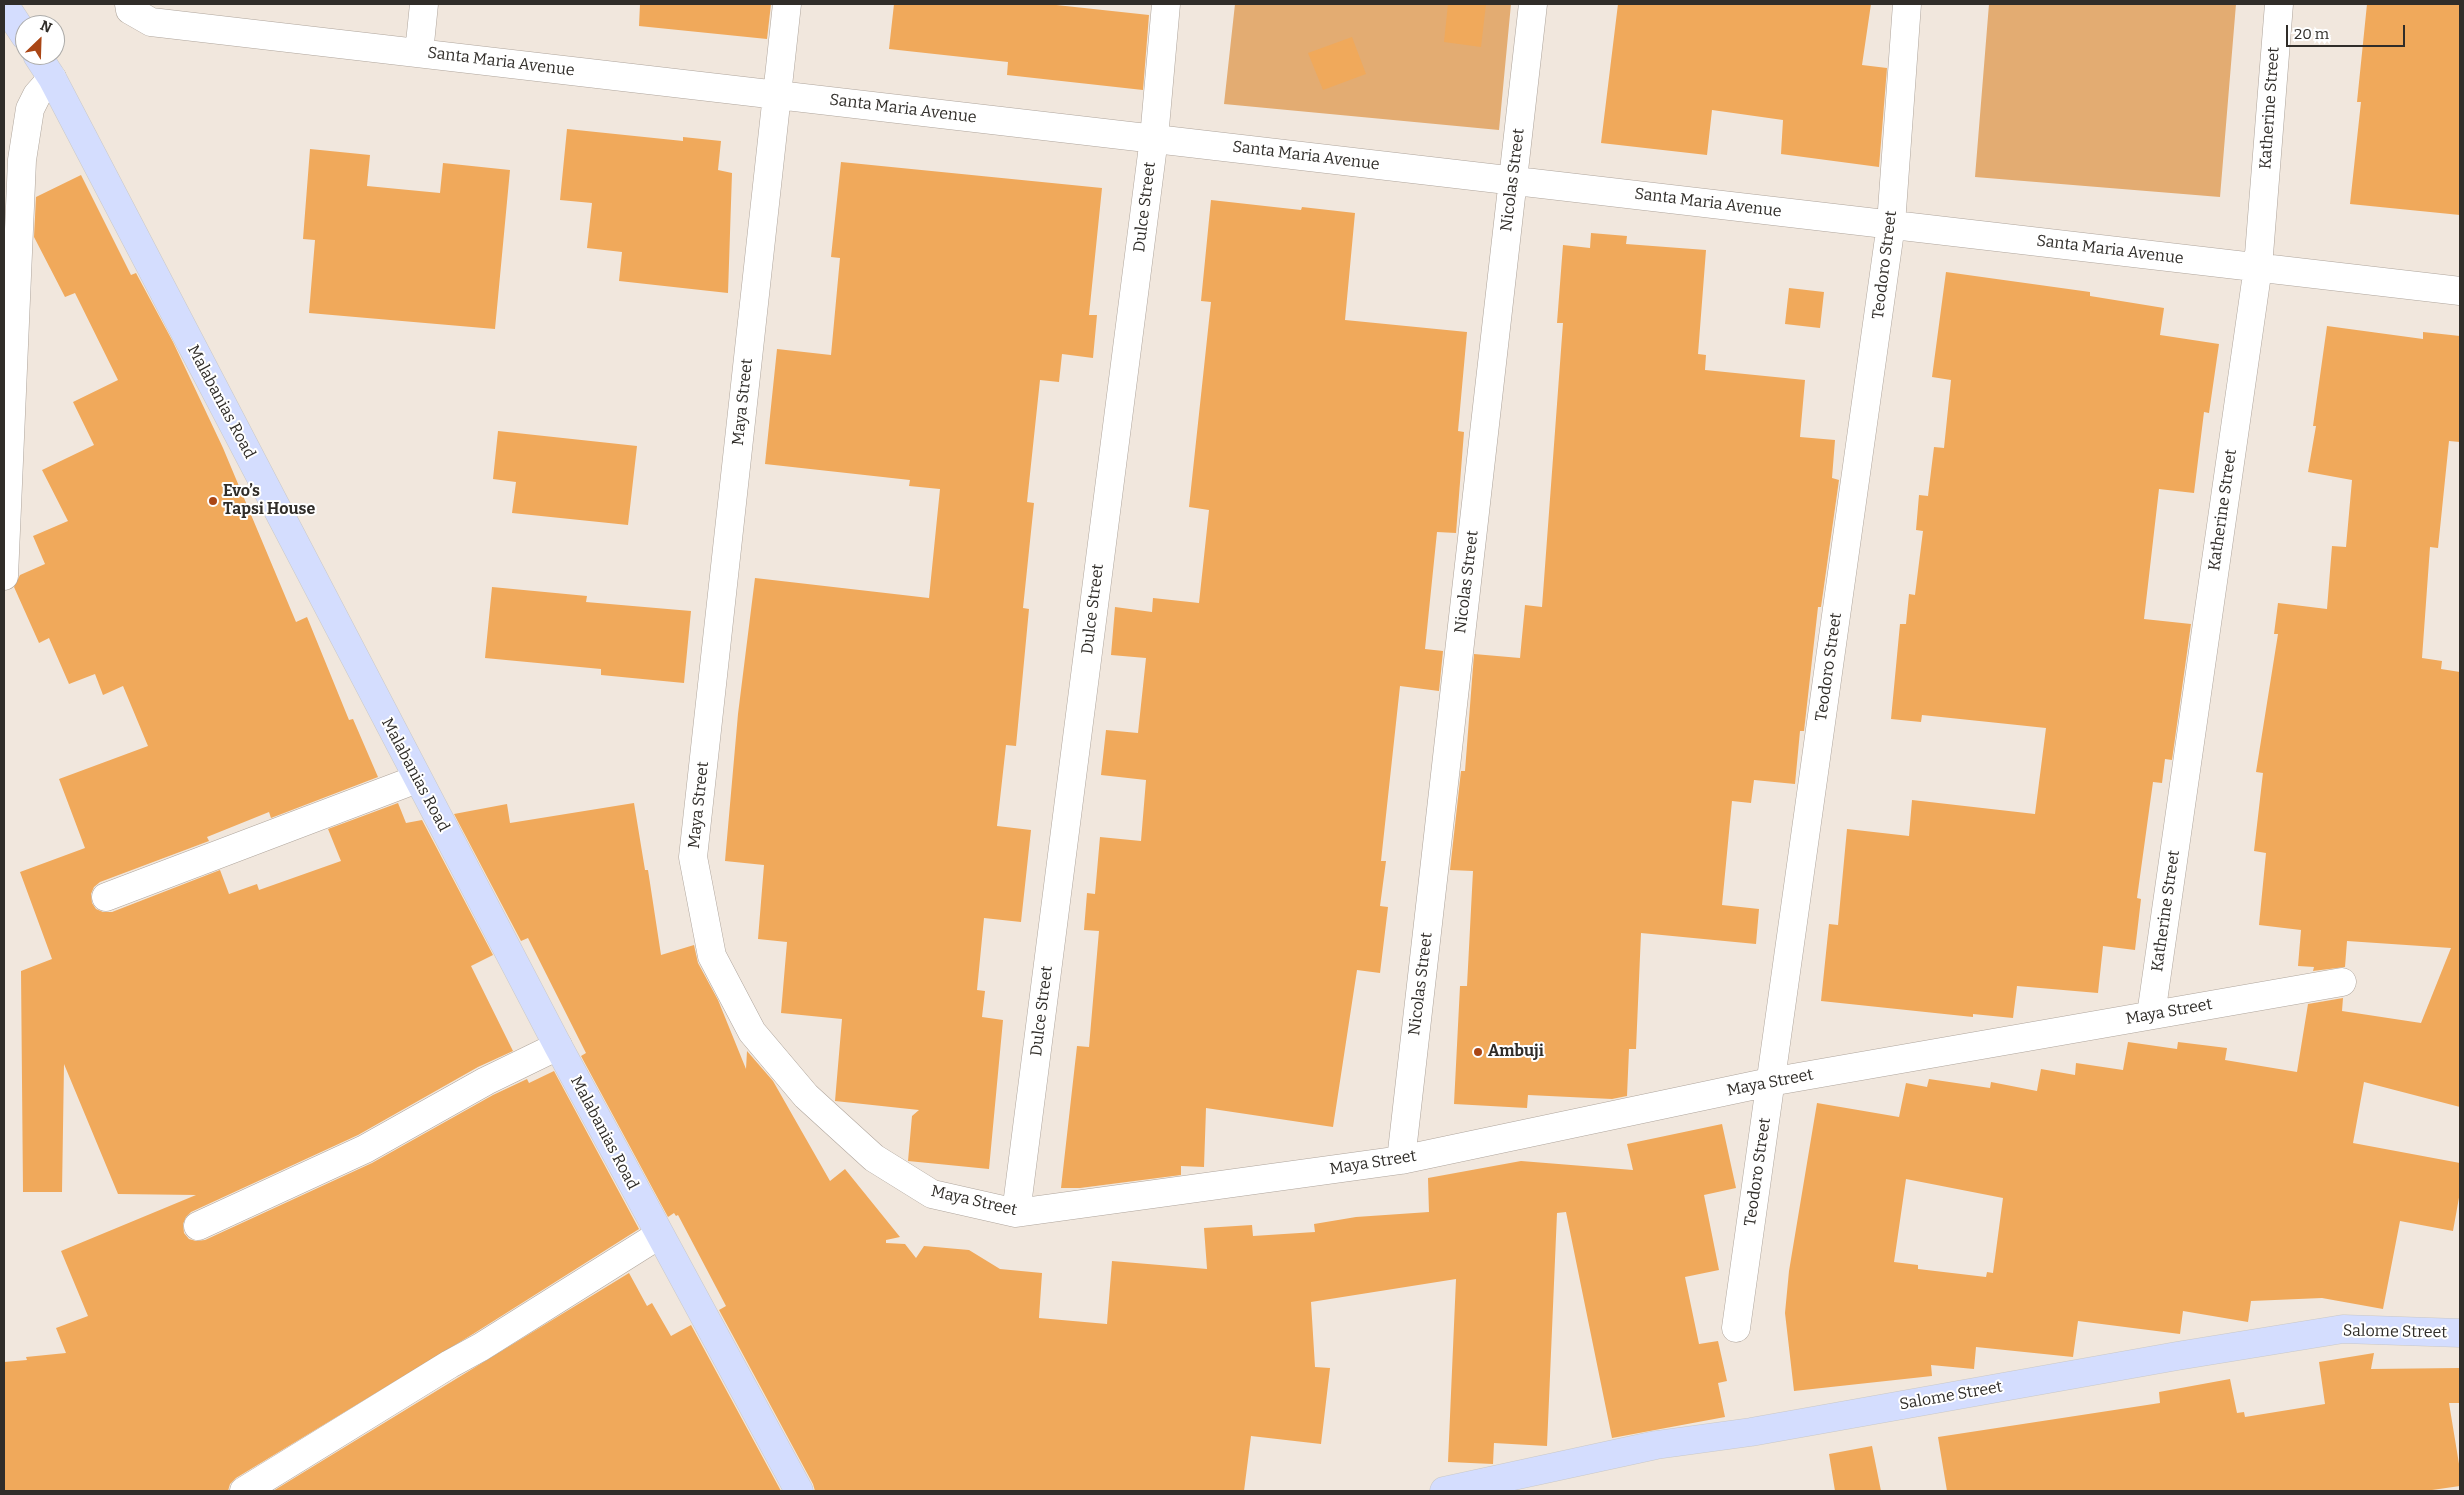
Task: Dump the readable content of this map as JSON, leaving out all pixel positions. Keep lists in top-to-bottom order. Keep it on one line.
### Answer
{"streets":{"main road":["Malabanias Road","Salome Street"],"street":["Santa Maria Avenue","Katherine Street","Nicolas Street","Dulce Street","Teodoro Street","Maya Street"]},"crossings":[["Santa Maria Avenue","Katherine Street"],["Santa Maria Avenue","Nicolas Street"],["Santa Maria Avenue","Dulce Street"],["Santa Maria Avenue","Teodoro Street"],["Santa Maria Avenue","Maya Street"],["Katherine Street","Maya Street"],["Nicolas Street","Maya Street"],["Dulce Street","Maya Street"],["Teodoro Street","Maya Street"]],"places":["Evo’s Tapsi House","Ambuji"],"scale_bar":"20 m","north":"top right"}
